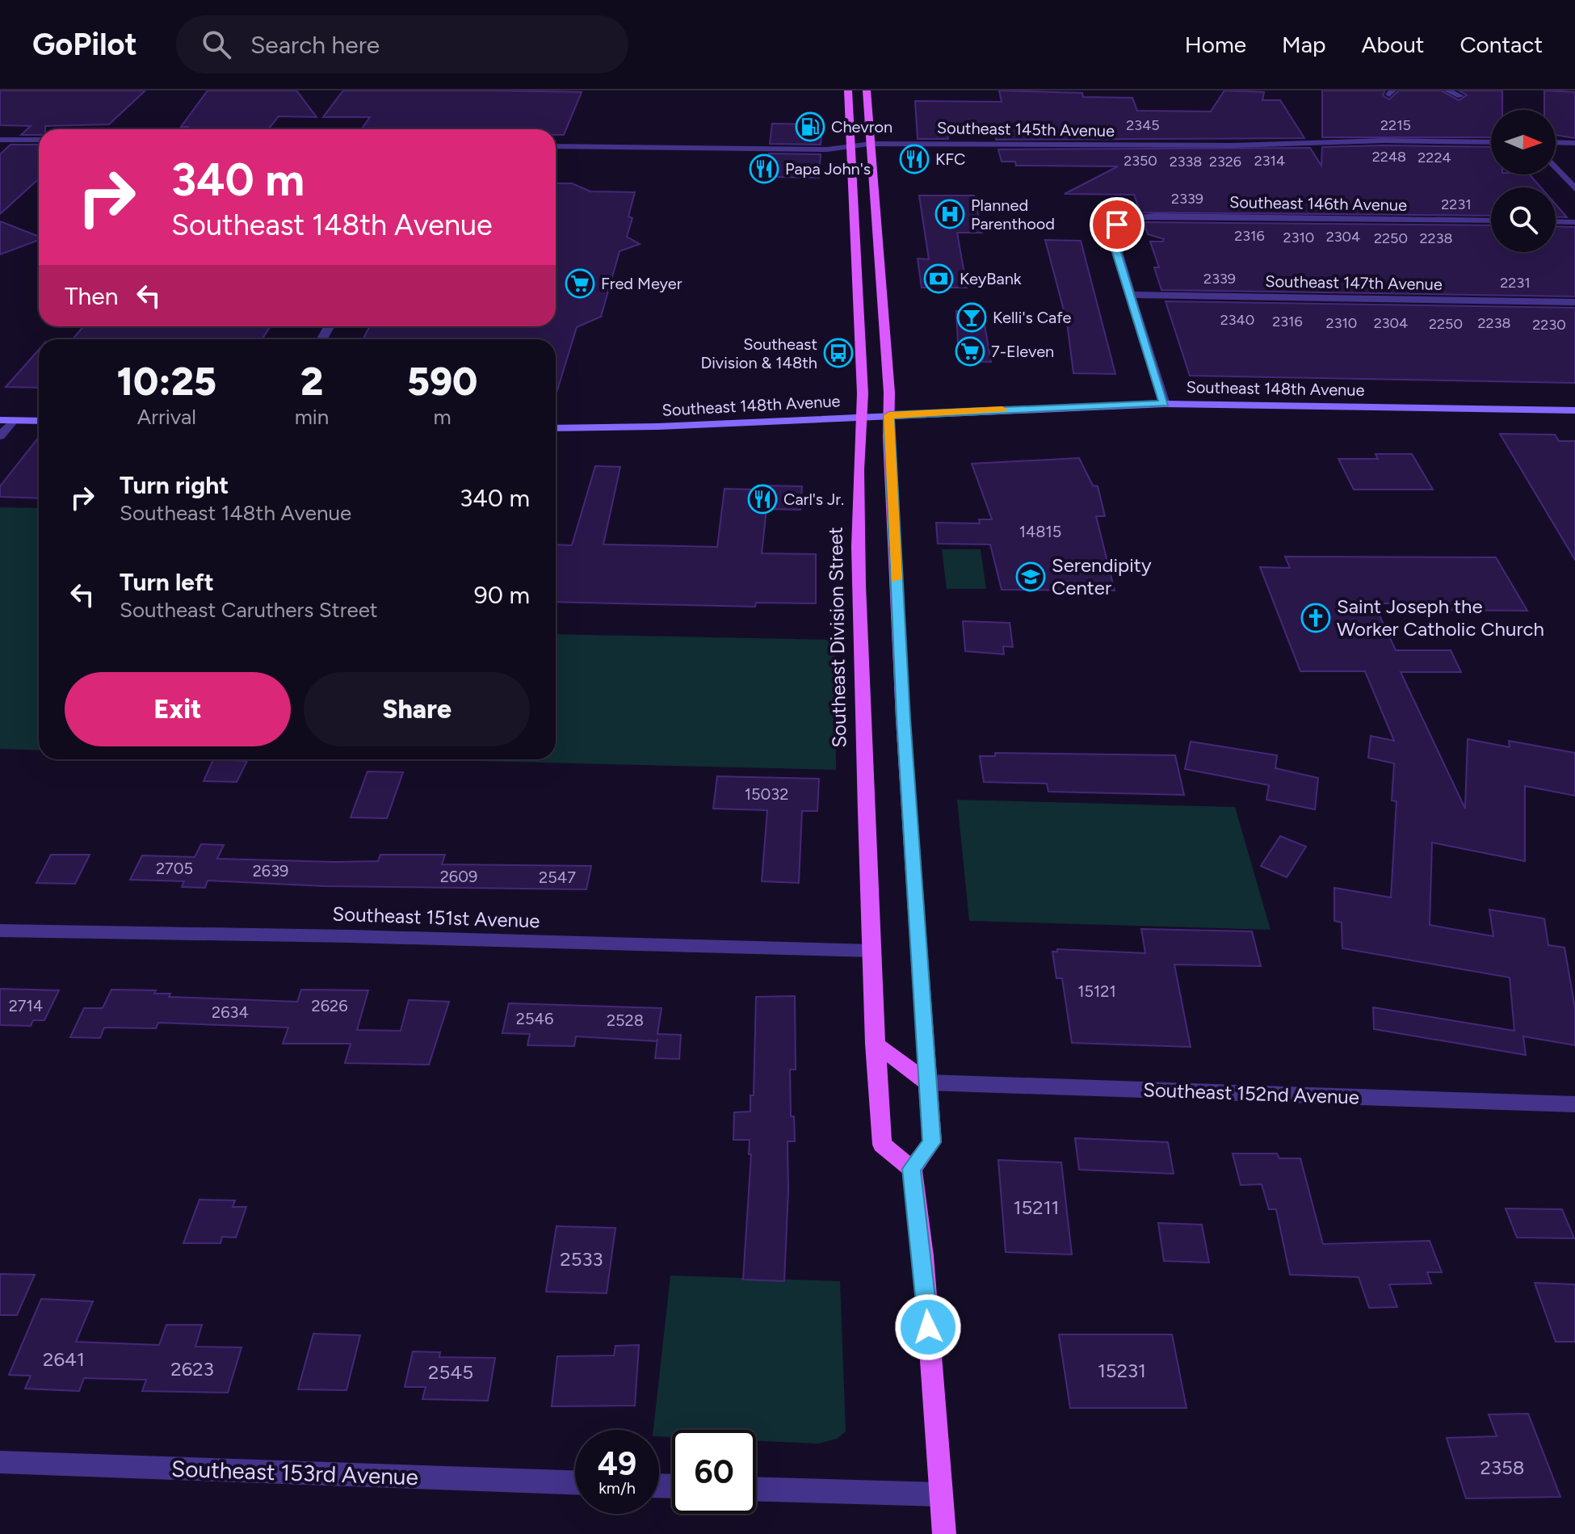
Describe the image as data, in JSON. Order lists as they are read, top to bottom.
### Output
{
  "streets": {
    "main road": ["Southeast 148th Avenue", "Southeast Division Street"],
    "street": [
      "Southeast 145th Avenue",
      "Southeast 146th Avenue",
      "Southeast 147th Avenue",
      "Southeast 151st Avenue",
      "Southeast 152nd Avenue",
      "Southeast 153rd Avenue"
    ]
  },
  "crossings": [
    ["Southeast 145th Avenue", "Southeast Division Street"],
    ["Southeast 146th Avenue", "Southeast 147th Avenue"],
    ["Southeast 148th Avenue", "Southeast Division Street"],
    ["Southeast Division Street", "Southeast 151st Avenue"]
  ],
  "places": {
    "fuel station": ["Chevron"],
    "restaurant": ["KFC", "Papa John's", "Carl's Jr."],
    "hospital": ["Planned Parenthood"],
    "bank": ["KeyBank"],
    "supermarket": ["Fred Meyer", "7-Eleven"],
    "bar": ["Kelli's Cafe"],
    "bus stop": ["Southeast Division & 148th"],
    "school or university": ["Serendipity Center"],
    "church": ["Saint Joseph the Worker Catholic Church"]
  },
  "house_numbers": [
    "2345",
    "2215",
    "2248",
    "2224",
    "2350",
    "2314",
    "2338",
    "2326",
    "2339",
    "2231",
    "2316",
    "2304",
    "2310",
    "2250",
    "2238",
    "2339",
    "2231",
    "2340",
    "2316",
    "2310",
    "2304",
    "2238",
    "2250",
    "2230",
    "14815",
    "15032",
    "2705",
    "2639",
    "2609",
    "2547",
    "15121",
    "2714",
    "2626",
    "2634",
    "2546",
    "2528",
    "15211",
    "2533",
    "2641",
    "2623",
    "15231",
    "2545",
    "2358"
  ],
  "north": "right",
  "page": {
    "header": "GoPilot",
    "search": "Search here",
    "nav": [
      "Home",
      "Map",
      "About",
      "Contact"
    ],
    "turn": ["340 m", "Southeast 148th Avenue"],
    "then": "Then",
    "eta": [
      "10:25",
      "Arrival",
      "2",
      "min",
      "590",
      "m"
    ],
    "list": [
      {
        "name": "Turn right",
        "note": "Southeast 148th Avenue",
        "value": "340 m"
      },
      {
        "name": "Turn left",
        "note": "Southeast Caruthers Street",
        "value": "90 m"
      }
    ],
    "buttons": ["Exit", "Share"],
    "speed": "49 km/h",
    "limit": "60"
  }
}
